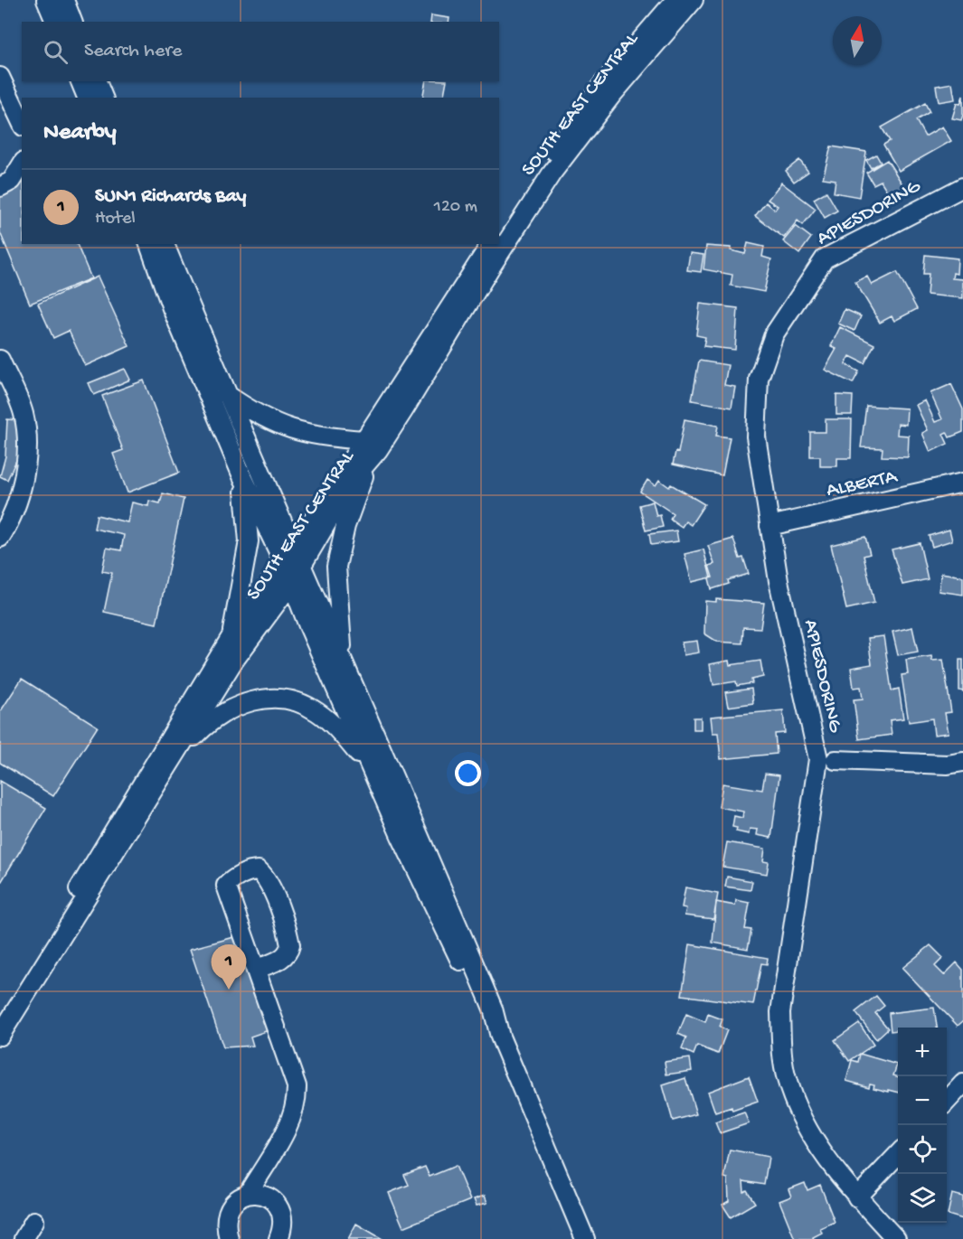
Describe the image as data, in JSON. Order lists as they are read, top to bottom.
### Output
{
  "streets": {
    "street": ["SOUTH EAST CENTRAL", "APIESDORING", "ALBERTA"]
  },
  "crossings": [
    ["APIESDORING", "ALBERTA"]
  ],
  "north": "top",
  "page": {
    "search": "Search here",
    "heading": "Nearby",
    "list": [
      {
        "mark": "1",
        "name": "SUN1 Richards Bay",
        "note": "Hotel",
        "value": "120 m"
      }
    ],
    "pins": "1",
    "map_buttons": ["+", "−"]
  }
}
